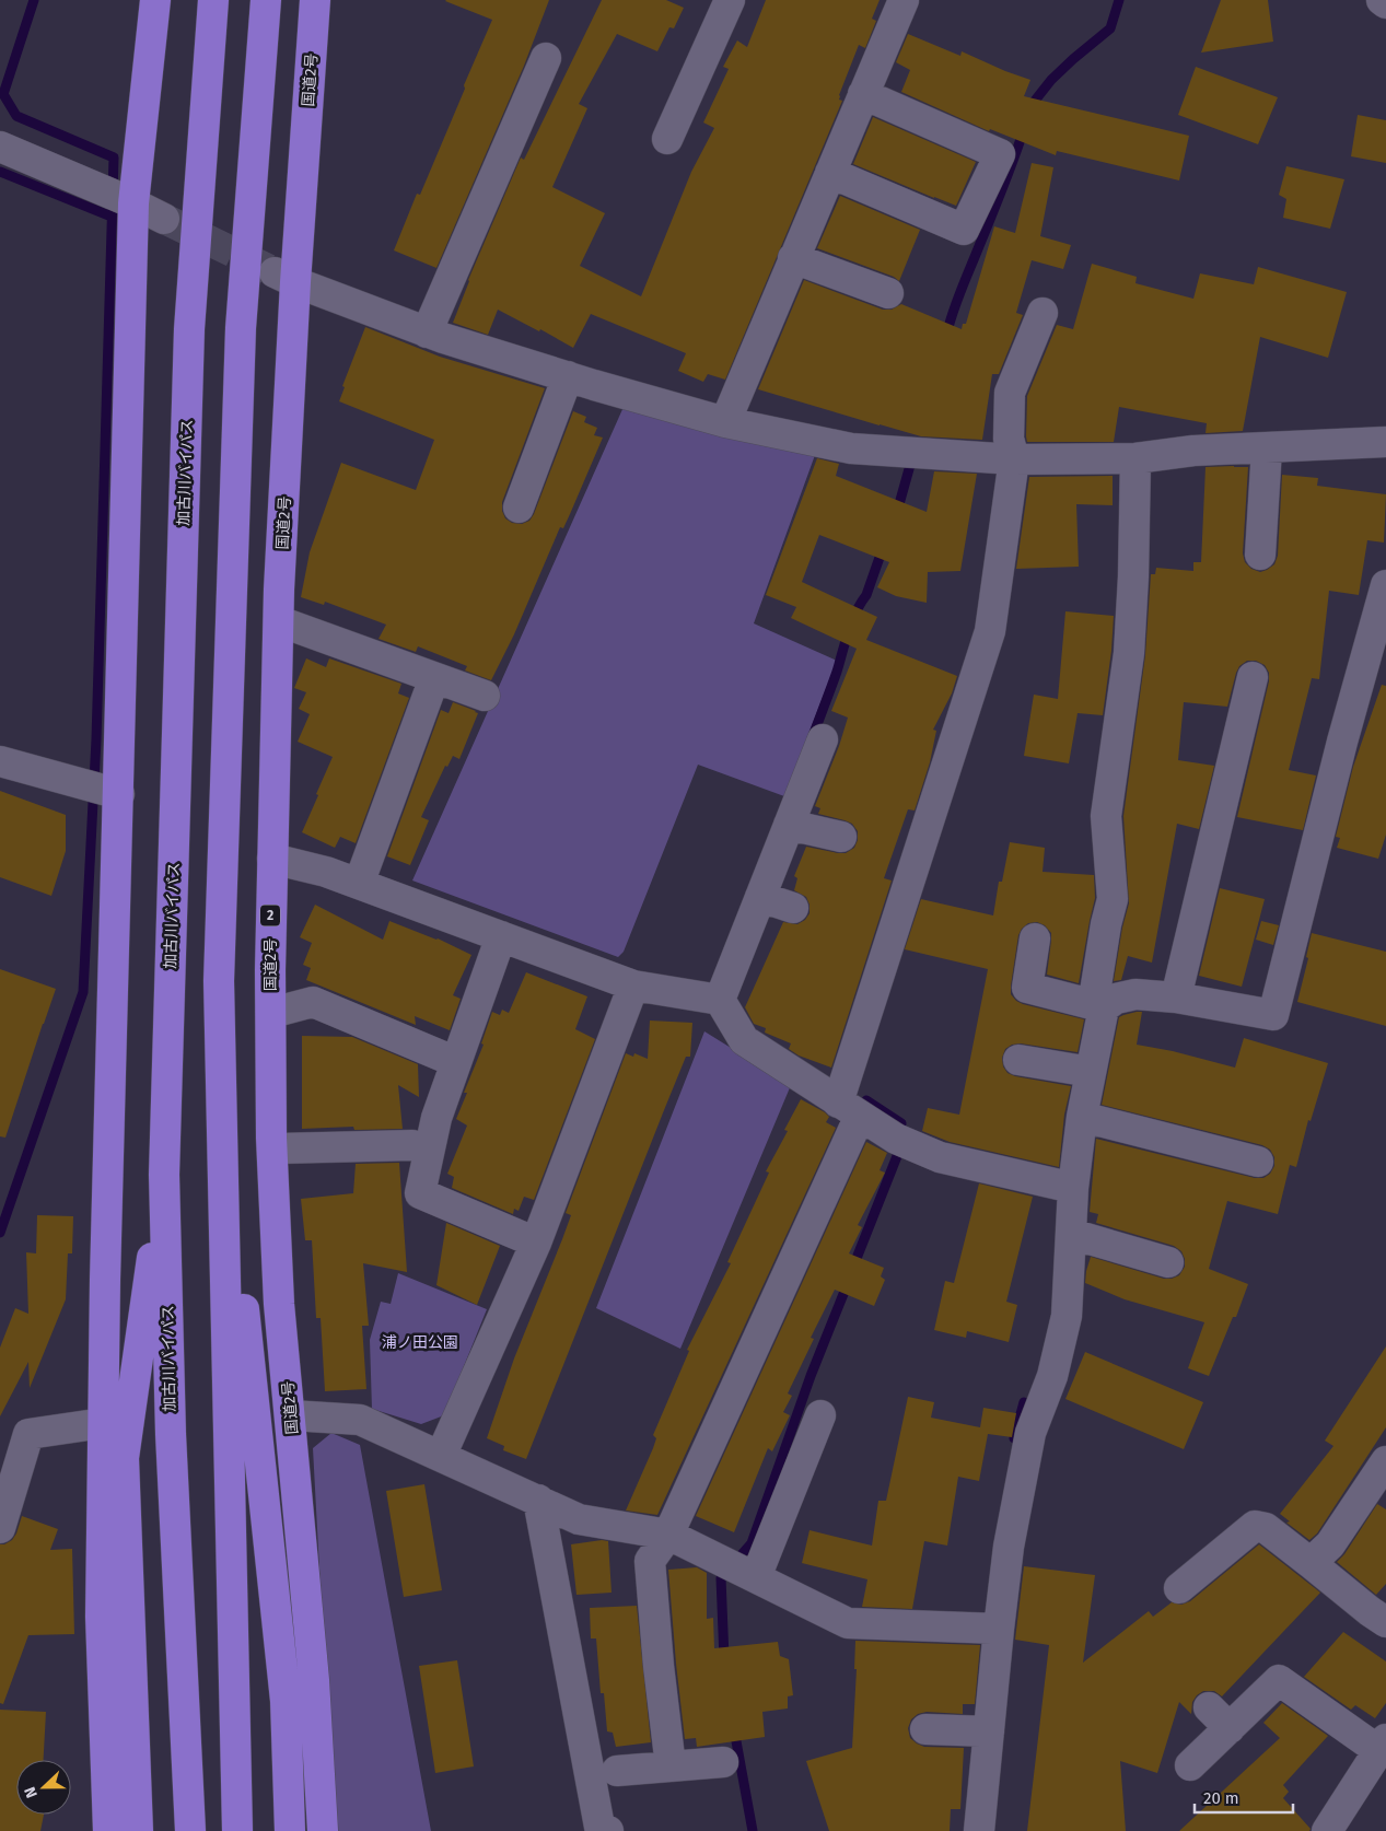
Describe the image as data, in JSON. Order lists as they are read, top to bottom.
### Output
{
  "streets": {
    "highway": ["国道2号", "加古川バイパス", "2"]
  },
  "parks": ["浦ノ田公園"],
  "scale_bar": "20 m",
  "north": "left"
}
